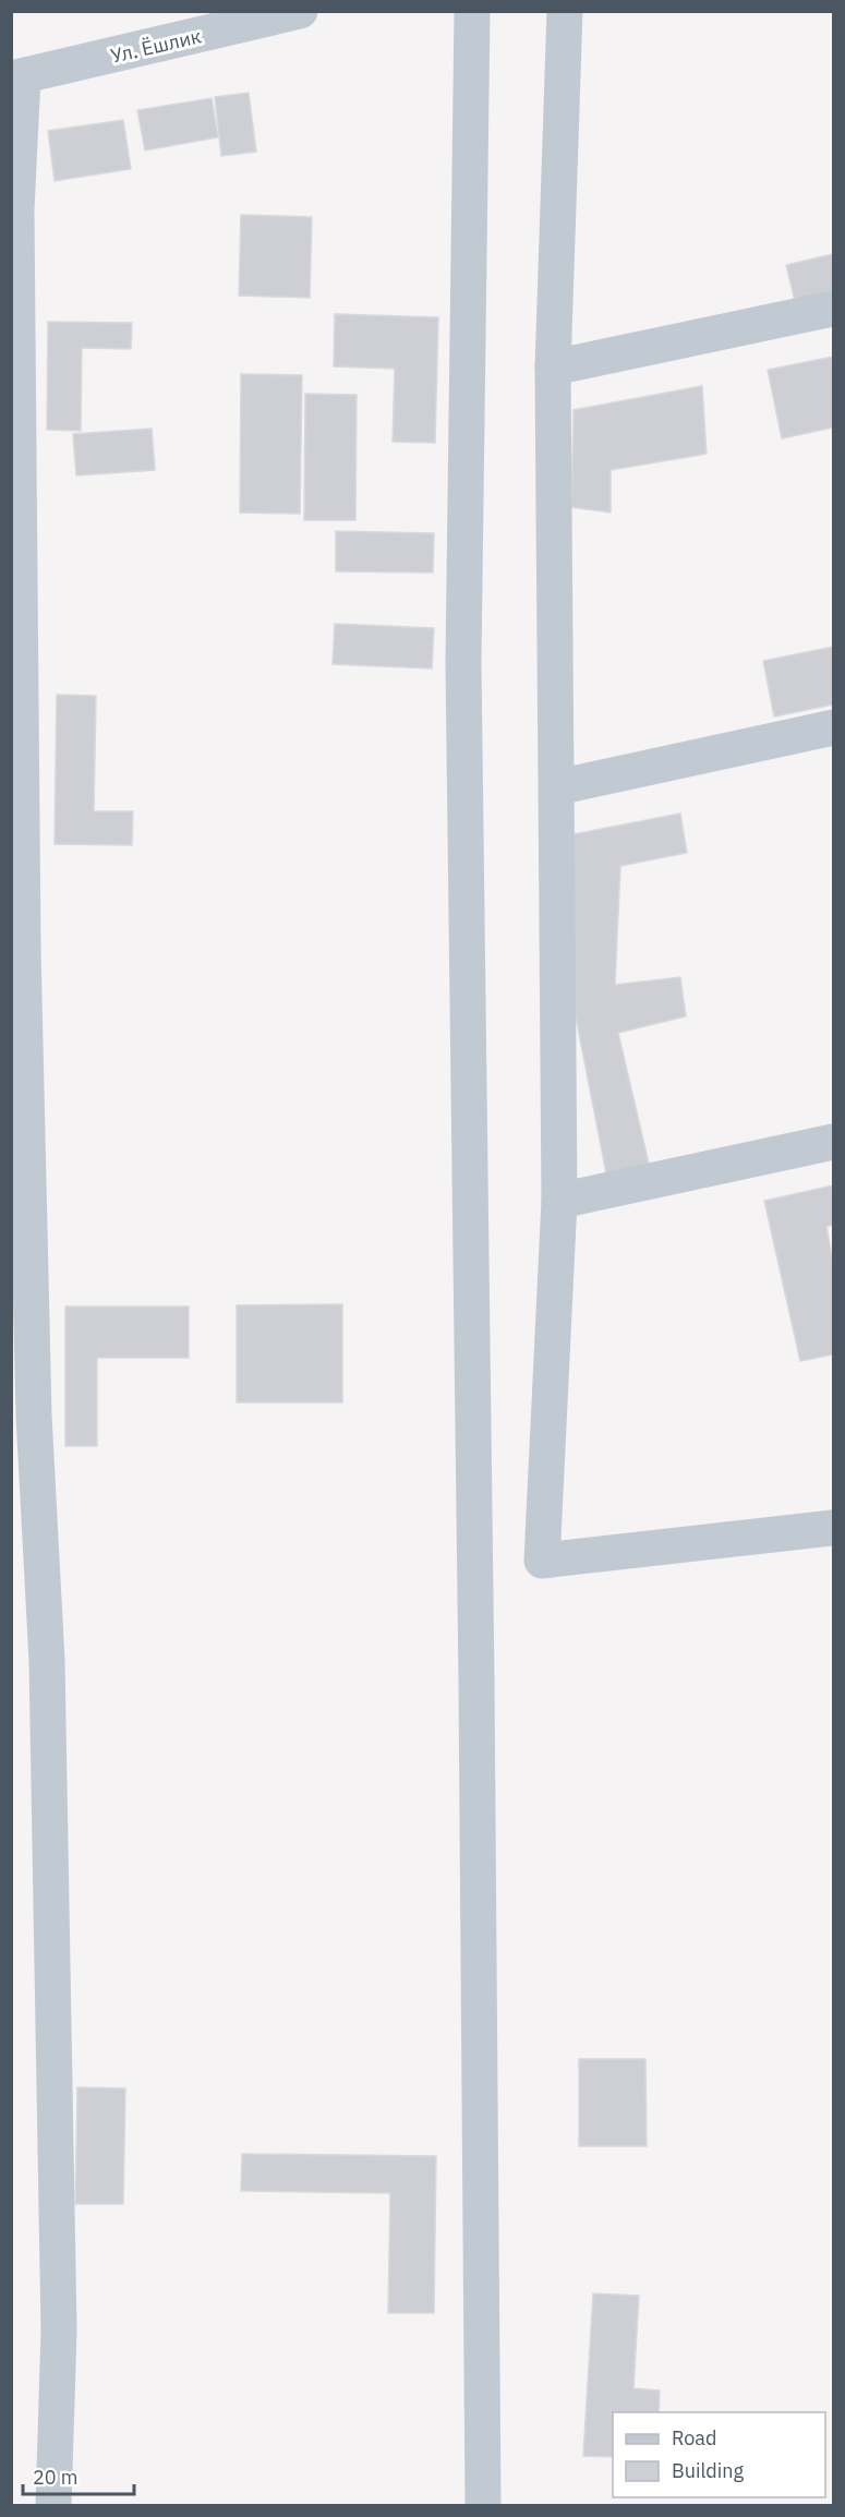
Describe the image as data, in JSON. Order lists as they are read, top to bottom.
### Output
{
  "streets": {
    "street": ["Ул. Ёшлик"]
  },
  "legend": ["Road", "Building"],
  "scale_bar": "20 m"
}
